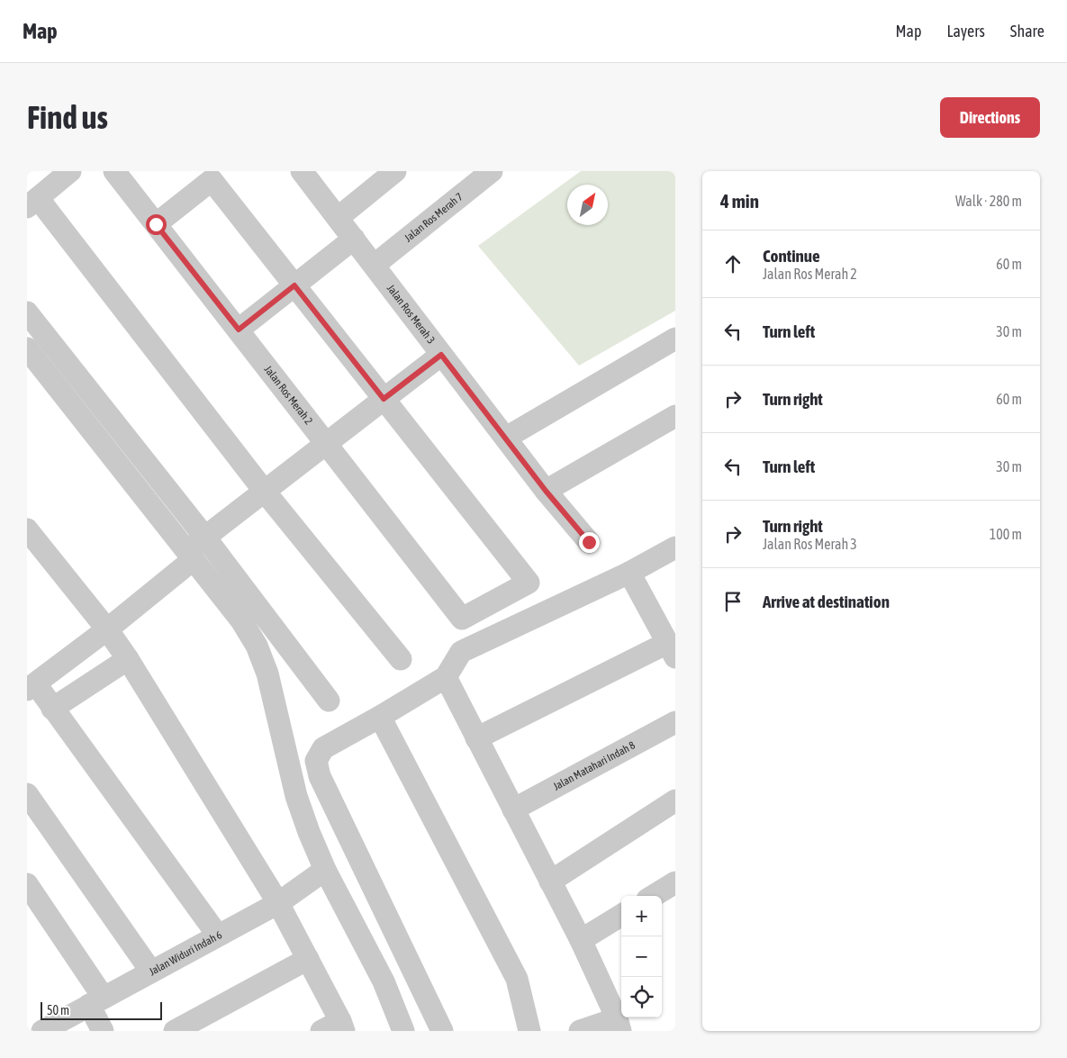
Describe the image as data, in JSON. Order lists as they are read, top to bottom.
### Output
{
  "streets": {
    "street": [
      "Jalan Ros Merah 7",
      "Jalan Ros Merah 3",
      "Jalan Ros Merah 2",
      "Jalan Matahari Indah 8",
      "Jalan Widuri Indah 6"
    ]
  },
  "crossings": [
    ["Jalan Ros Merah 7", "Jalan Ros Merah 3"]
  ],
  "scale_bar": "50 m",
  "north": "top right",
  "page": {
    "header": "Map",
    "nav": ["Map", "Layers", "Share"],
    "buttons": "Directions",
    "title": "Find us",
    "heading": ["4 min", "Walk · 280 m"],
    "list": [
      ["Continue", "Jalan Ros Merah 2", "60 m"],
      ["Turn left", "30 m"],
      ["Turn right", "60 m"],
      ["Turn left", "30 m"],
      ["Turn right", "Jalan Ros Merah 3", "100 m"],
      "Arrive at destination"
    ],
    "map_buttons": ["+", "−"],
    "scale": "50 m"
  }
}
